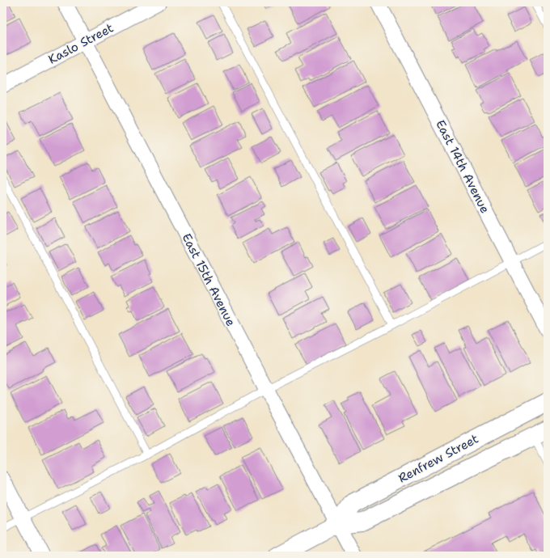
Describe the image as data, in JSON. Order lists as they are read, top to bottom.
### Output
{
  "streets": {
    "street": [
      "Kaslo Street",
      "East 14th Avenue",
      "East 15th Avenue",
      "Renfrew Street"
    ]
  },
  "crossings": [
    ["Kaslo Street", "East 15th Avenue"],
    ["East 15th Avenue", "Renfrew Street"]
  ]
}
